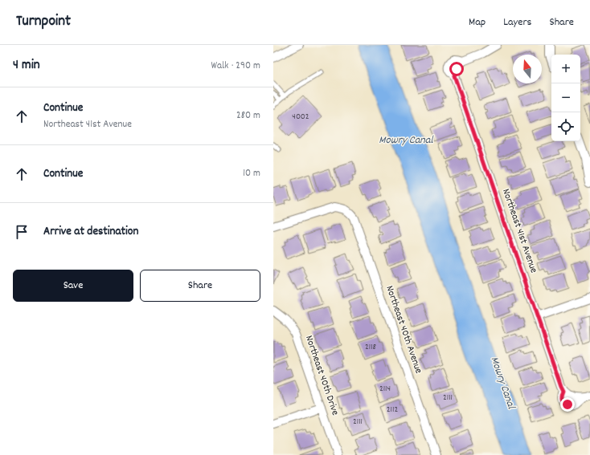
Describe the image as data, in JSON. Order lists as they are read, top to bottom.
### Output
{
  "streets": {
    "street": ["Northeast 41st Avenue", "Northeast 40th Avenue", "Northeast 40th Drive"]
  },
  "water": ["Mowry Canal"],
  "house_numbers": [
    "4002",
    "2118",
    "2114",
    "2111",
    "2112",
    "2111"
  ],
  "north": "top",
  "page": {
    "header": "Turnpoint",
    "nav": ["Map", "Layers", "Share"],
    "heading": ["4 min", "Walk · 290 m"],
    "map_buttons": ["+", "−"],
    "list": [
      ["Continue", "Northeast 41st Avenue", "280 m"],
      ["Continue", "10 m"],
      "Arrive at destination"
    ],
    "buttons": ["Save", "Share"]
  }
}
